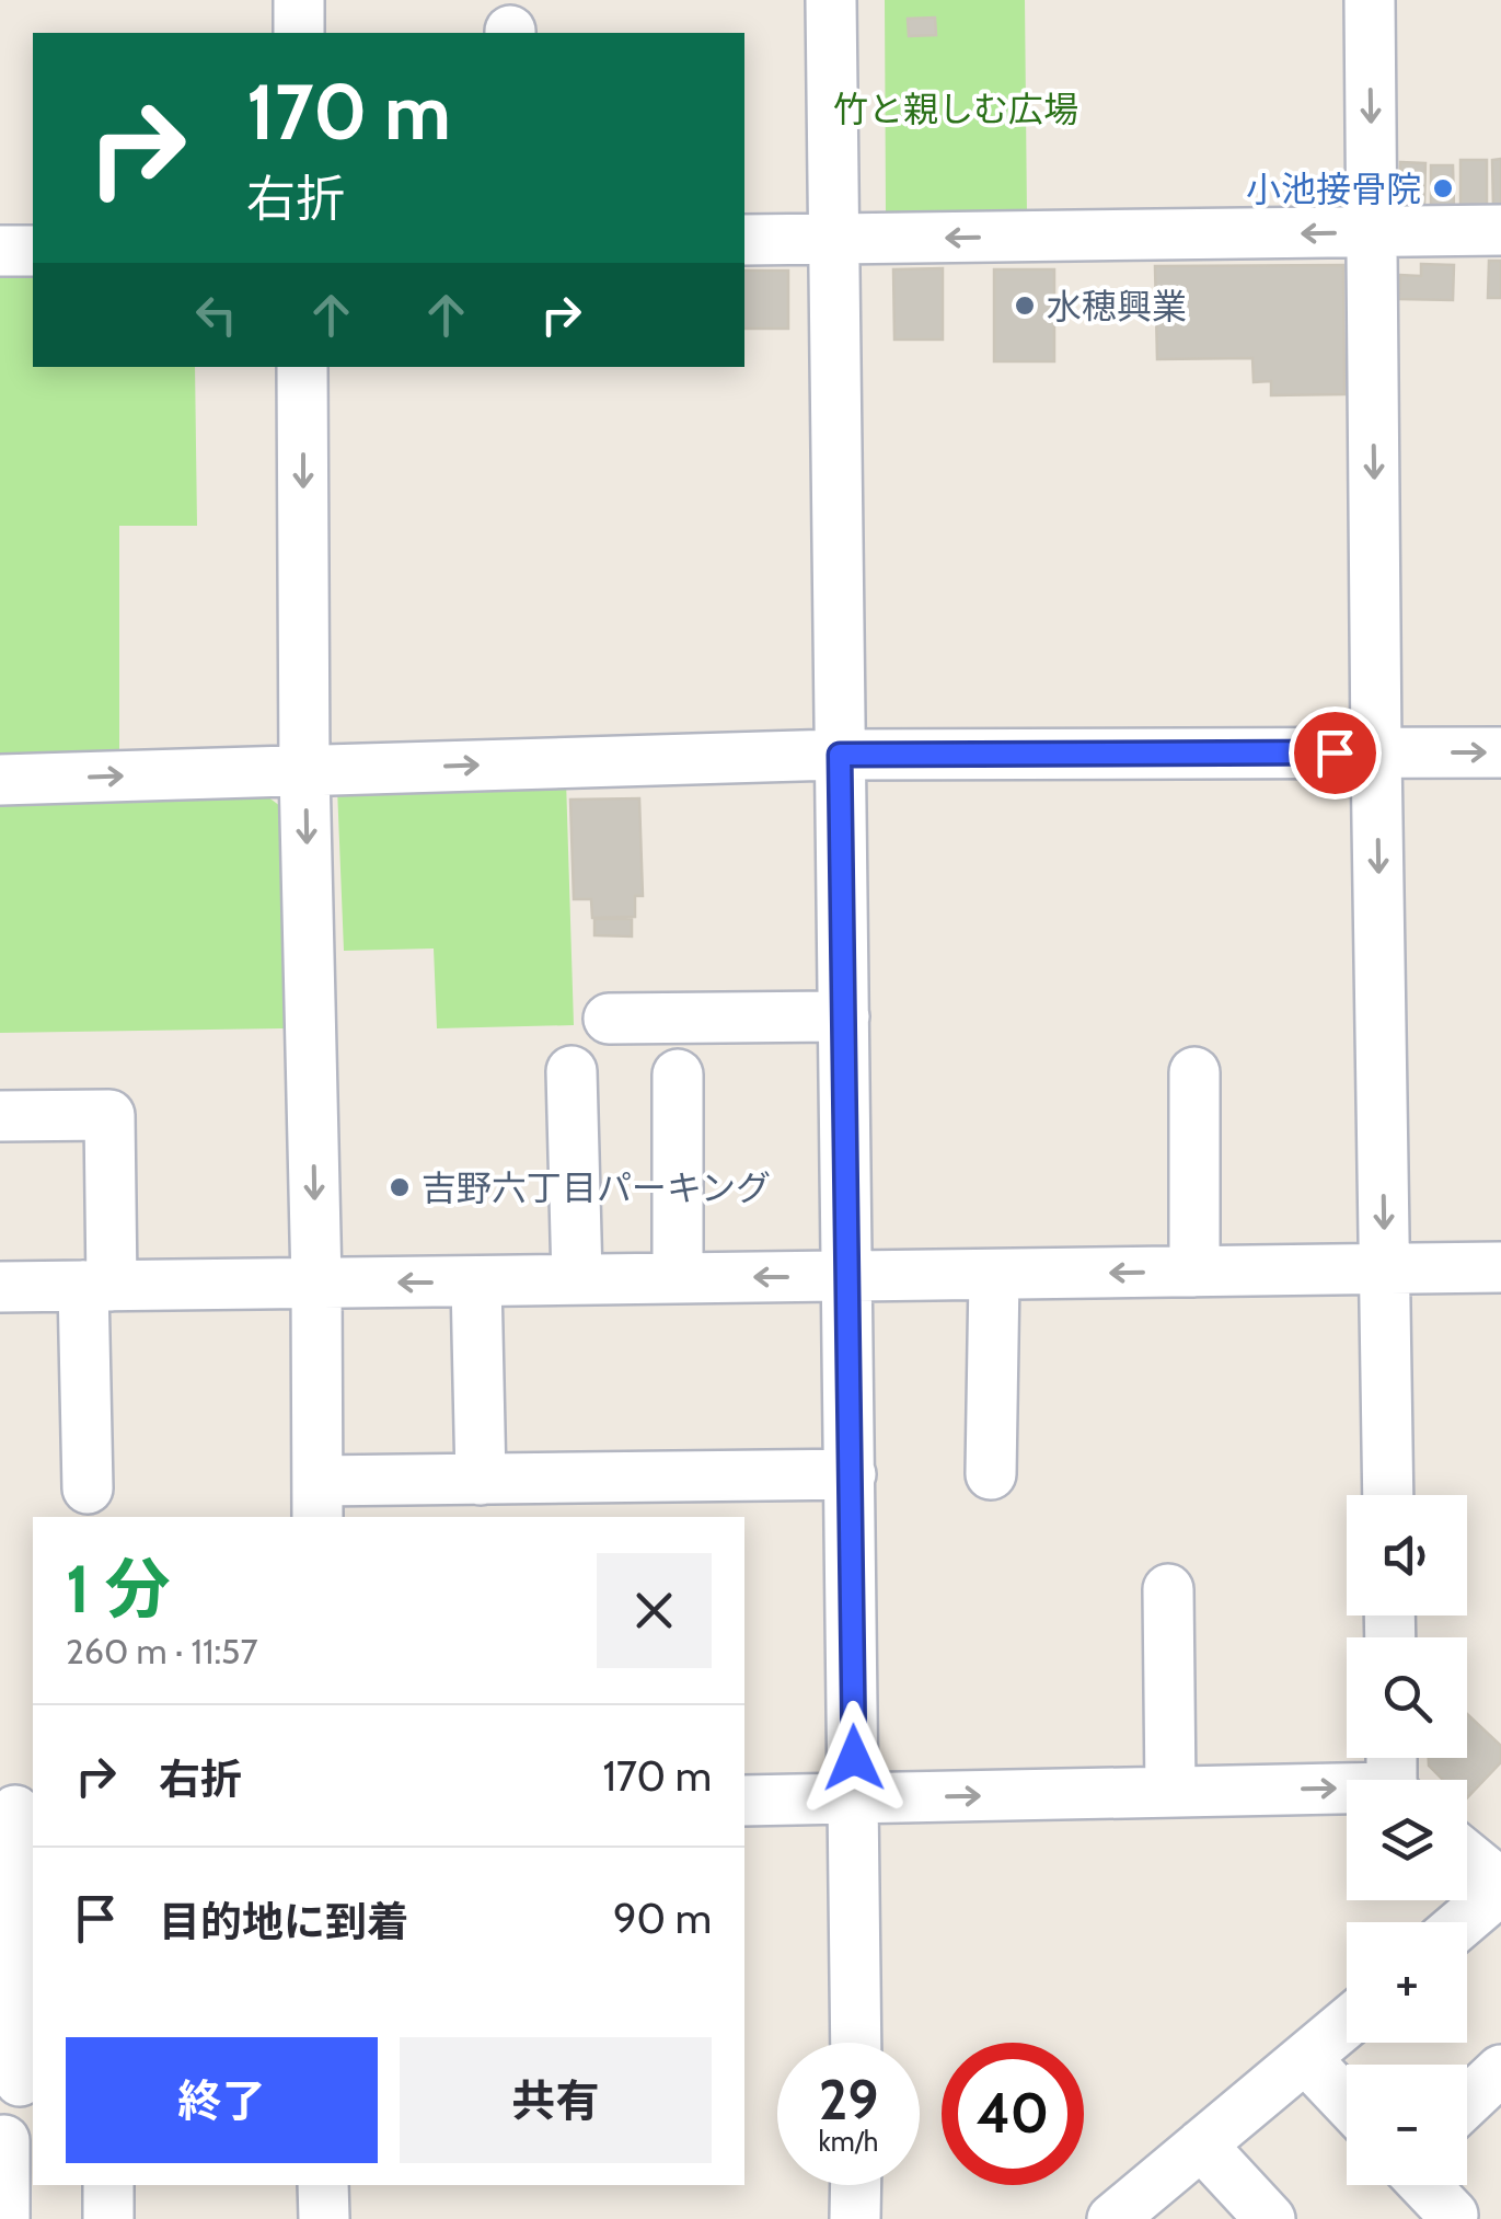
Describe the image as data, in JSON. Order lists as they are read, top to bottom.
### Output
{
  "parks": ["竹と親しむ広場"],
  "places": ["小池接骨院", "水穂興業", "吉野六丁目パーキング"],
  "page": {
    "turn": ["170 m", "右折"],
    "map_buttons": ["+", "−"],
    "heading": ["1 分", "260 m · 11:57"],
    "list": [
      {
        "name": "右折",
        "value": "170 m"
      },
      {
        "name": "目的地に到着",
        "value": "90 m"
      }
    ],
    "buttons": ["終了", "共有"],
    "speed": "29 km/h",
    "limit": "40"
  }
}
